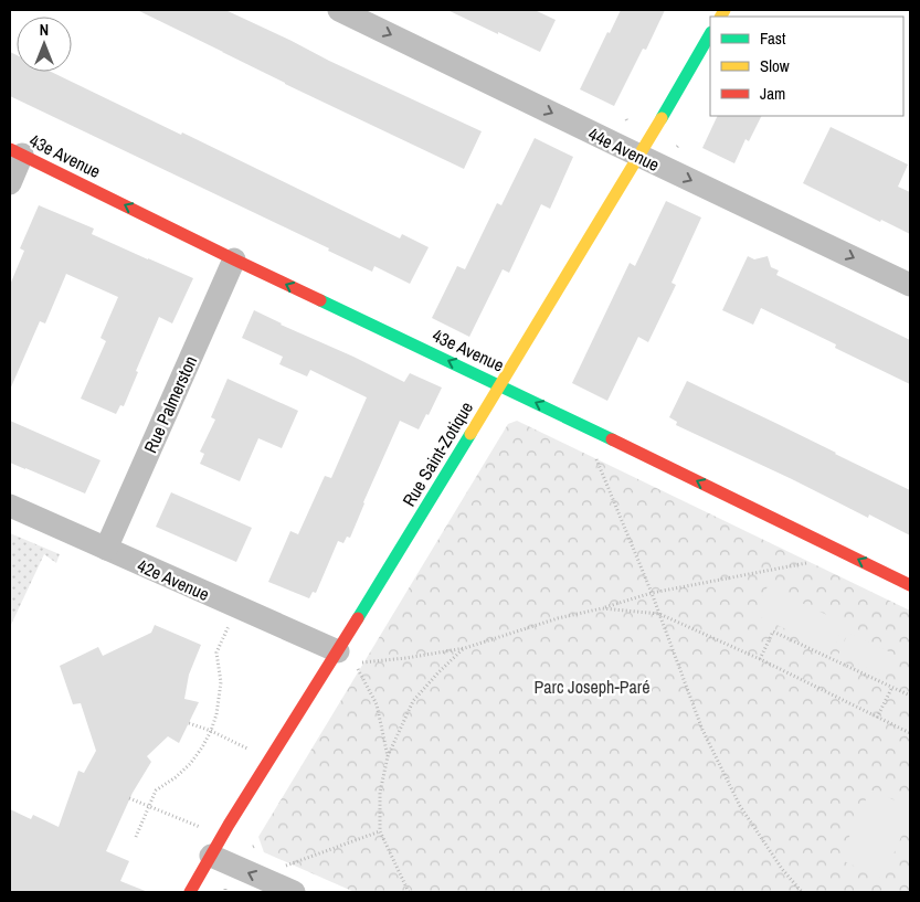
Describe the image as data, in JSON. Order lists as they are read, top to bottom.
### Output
{
  "streets": {
    "street": [
      "44e Avenue",
      "43e Avenue",
      "Rue Palmerston",
      "Rue Saint-Zotique",
      "42e Avenue"
    ]
  },
  "crossings": [
    ["44e Avenue", "Rue Saint-Zotique"],
    ["43e Avenue", "Rue Palmerston"],
    ["43e Avenue", "Rue Saint-Zotique"],
    ["Rue Palmerston", "42e Avenue"],
    ["Rue Saint-Zotique", "42e Avenue"]
  ],
  "one_way": ["44e Avenue", "43e Avenue"],
  "parks": ["Parc Joseph-Paré"],
  "legend": ["Fast", "Slow", "Jam"],
  "north": "top"
}
